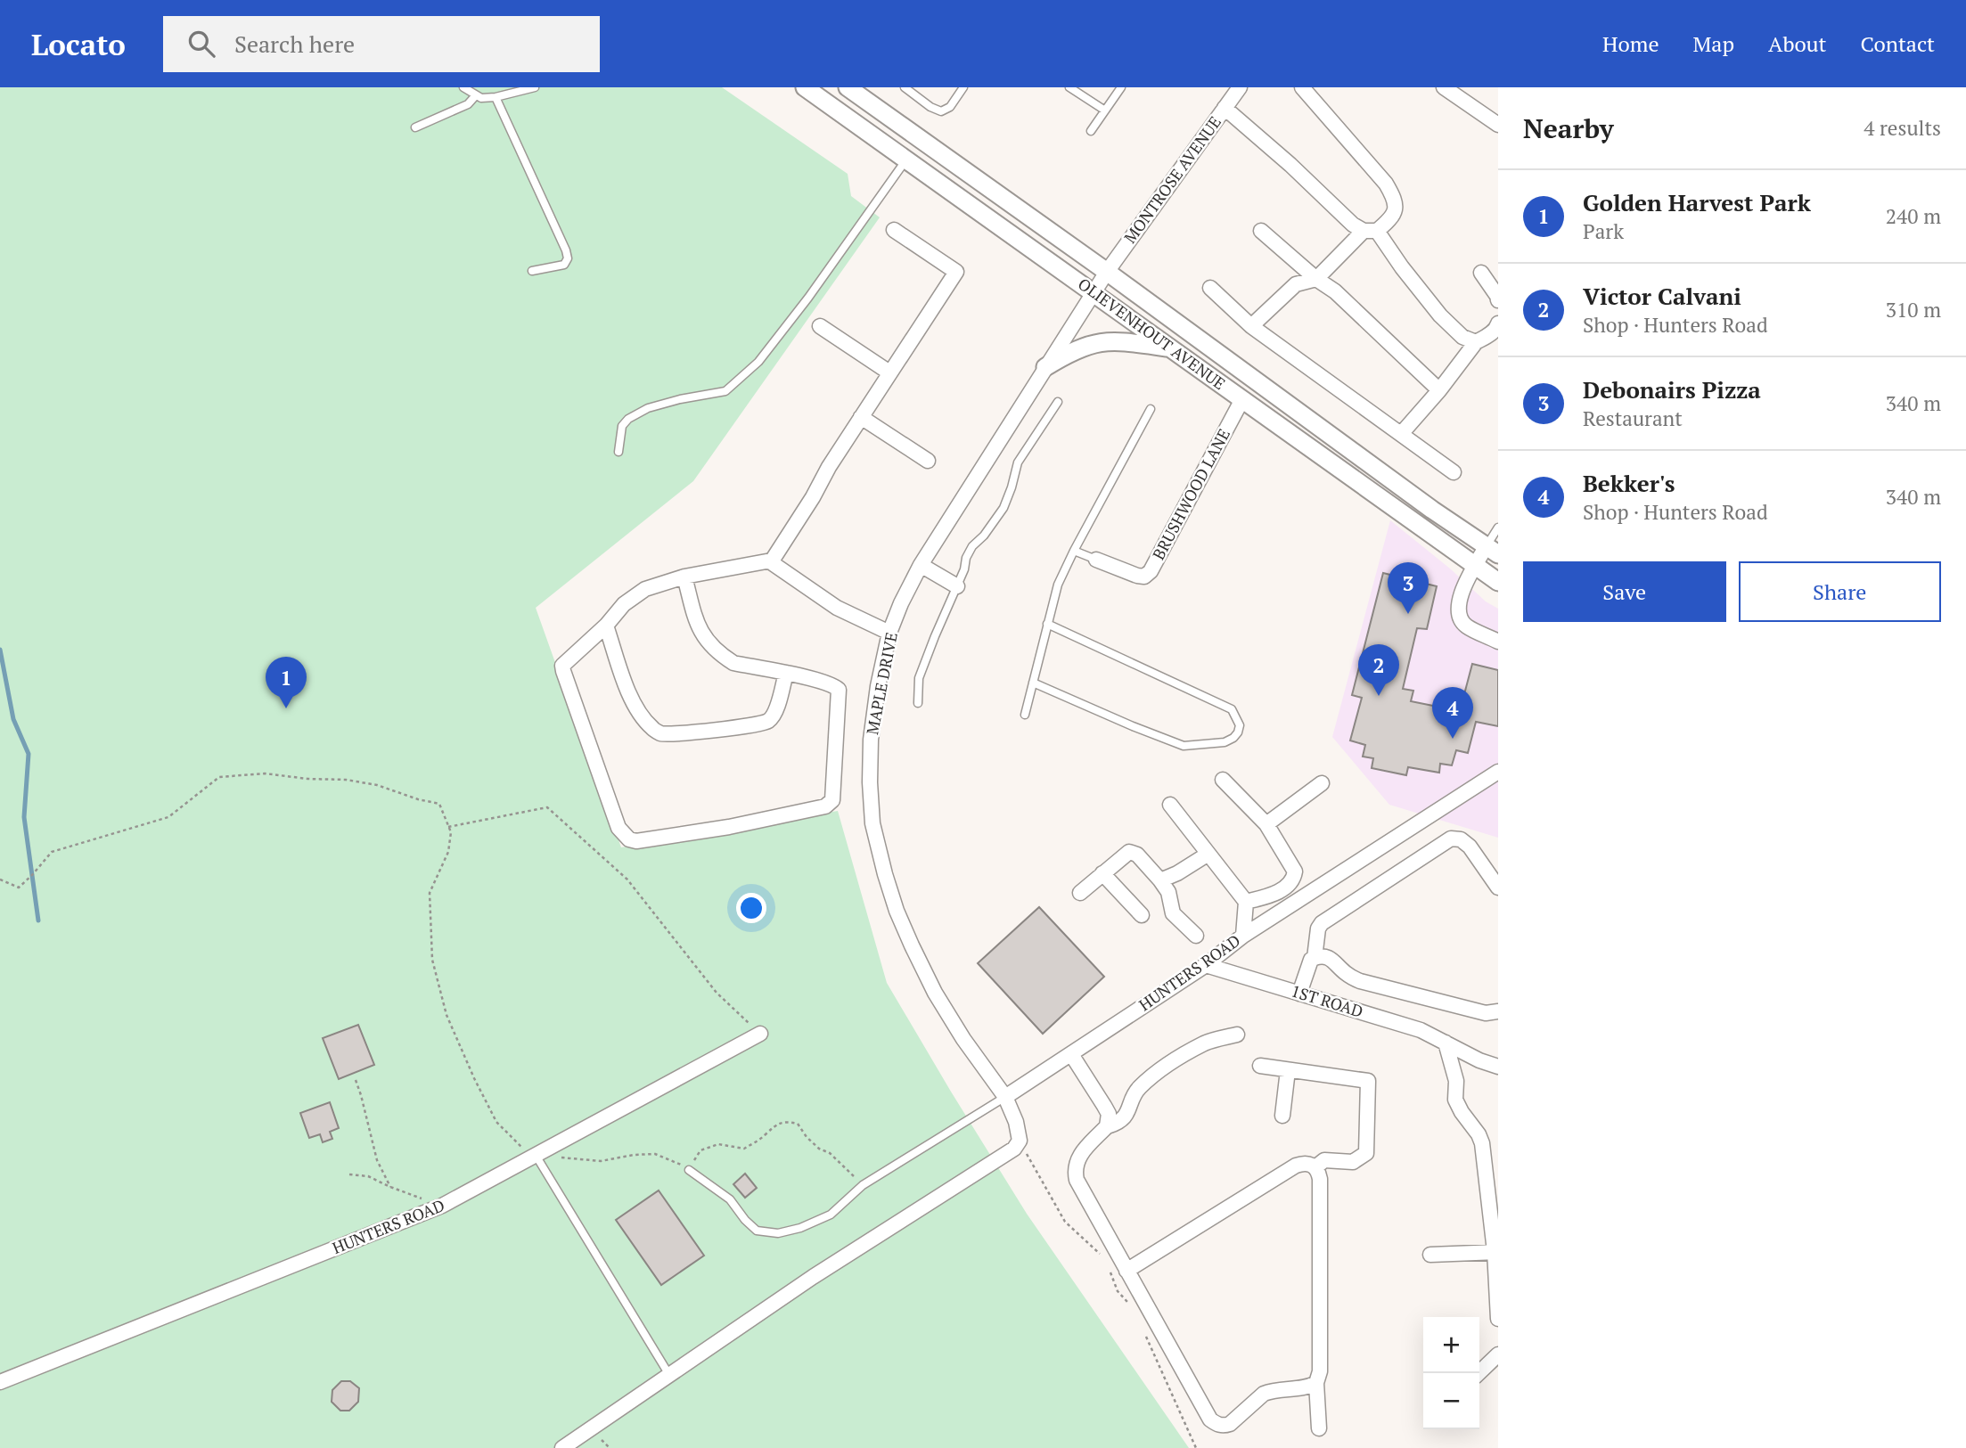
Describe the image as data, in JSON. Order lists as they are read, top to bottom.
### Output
{
  "streets": {
    "street": [
      "MONTROSE AVENUE",
      "OLIEVENHOUT AVENUE",
      "BRUSHWOOD LANE",
      "MAPLE DRIVE",
      "HUNTERS ROAD",
      "1ST ROAD"
    ]
  },
  "crossings": [
    ["MONTROSE AVENUE", "OLIEVENHOUT AVENUE"],
    ["MONTROSE AVENUE", "MAPLE DRIVE"],
    ["OLIEVENHOUT AVENUE", "BRUSHWOOD LANE"],
    ["OLIEVENHOUT AVENUE", "MAPLE DRIVE"],
    ["MAPLE DRIVE", "HUNTERS ROAD"],
    ["HUNTERS ROAD", "1ST ROAD"]
  ],
  "page": {
    "header": "Locato",
    "search": "Search here",
    "nav": [
      "Home",
      "Map",
      "About",
      "Contact"
    ],
    "heading": ["Nearby", "4 results"],
    "list": [
      {
        "mark": "1",
        "name": "Golden Harvest Park",
        "note": "Park",
        "value": "240 m"
      },
      {
        "mark": "2",
        "name": "Victor Calvani",
        "note": "Shop · Hunters Road",
        "value": "310 m"
      },
      {
        "mark": "3",
        "name": "Debonairs Pizza",
        "note": "Restaurant",
        "value": "340 m"
      },
      {
        "mark": "4",
        "name": "Bekker's",
        "note": "Shop · Hunters Road",
        "value": "340 m"
      }
    ],
    "buttons": ["Save", "Share"],
    "pins": [
      "3",
      "2",
      "1",
      "4"
    ],
    "map_buttons": ["+", "−"]
  }
}
